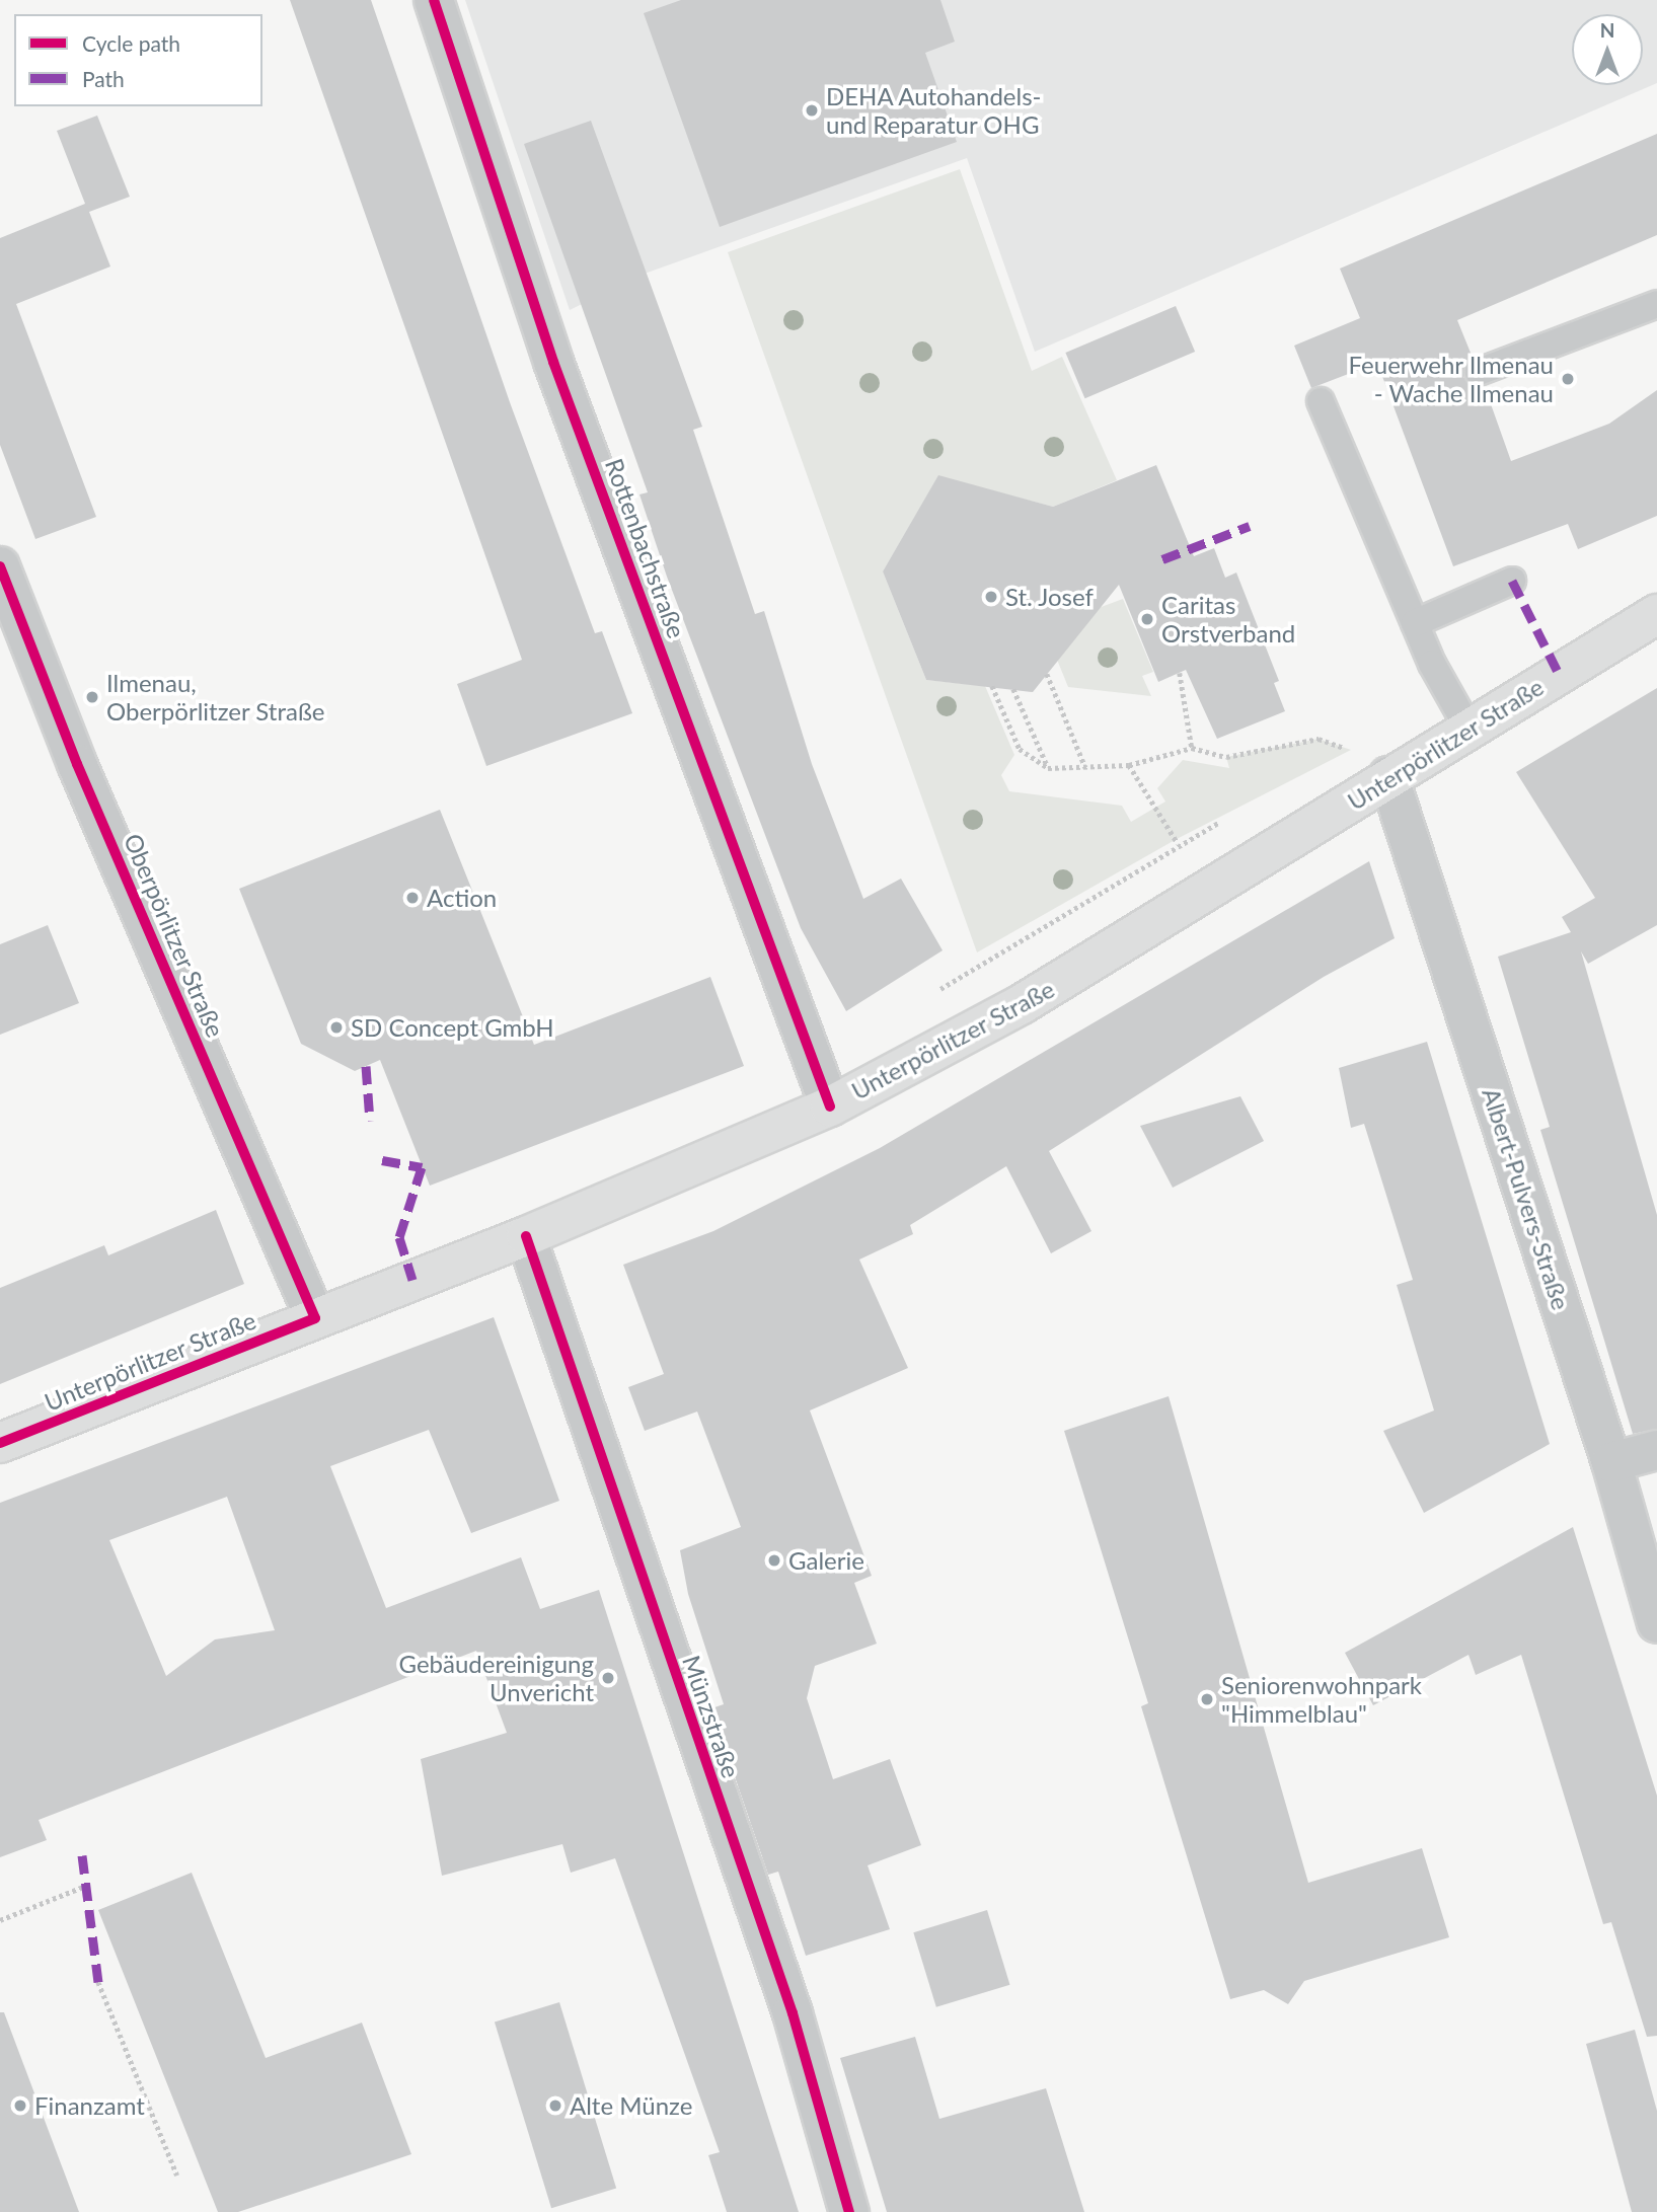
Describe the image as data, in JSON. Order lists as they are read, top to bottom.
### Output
{
  "streets": {
    "main road": ["Unterpörlitzer Straße"],
    "street": [
      "Rottenbachstraße",
      "Oberpörlitzer Straße",
      "Albert-Pulvers-Straße",
      "Münzstraße"
    ]
  },
  "crossings": [
    ["Rottenbachstraße", "Unterpörlitzer Straße"],
    ["Unterpörlitzer Straße", "Oberpörlitzer Straße"],
    ["Unterpörlitzer Straße", "Albert-Pulvers-Straße"],
    ["Unterpörlitzer Straße", "Münzstraße"]
  ],
  "places": [
    "DEHA Autohandels- und Reparatur OHG",
    "Feuerwehr Ilmenau - Wache Ilmenau",
    "St. Josef",
    "Caritas Orstverband",
    "Ilmenau, Oberpörlitzer Straße",
    "Action",
    "SD Concept GmbH",
    "Galerie",
    "Gebäudereinigung Unvericht",
    "Seniorenwohnpark \"Himmelblau\"",
    "Finanzamt",
    "Alte Münze"
  ],
  "legend": ["Cycle path", "Path"],
  "north": "top"
}
